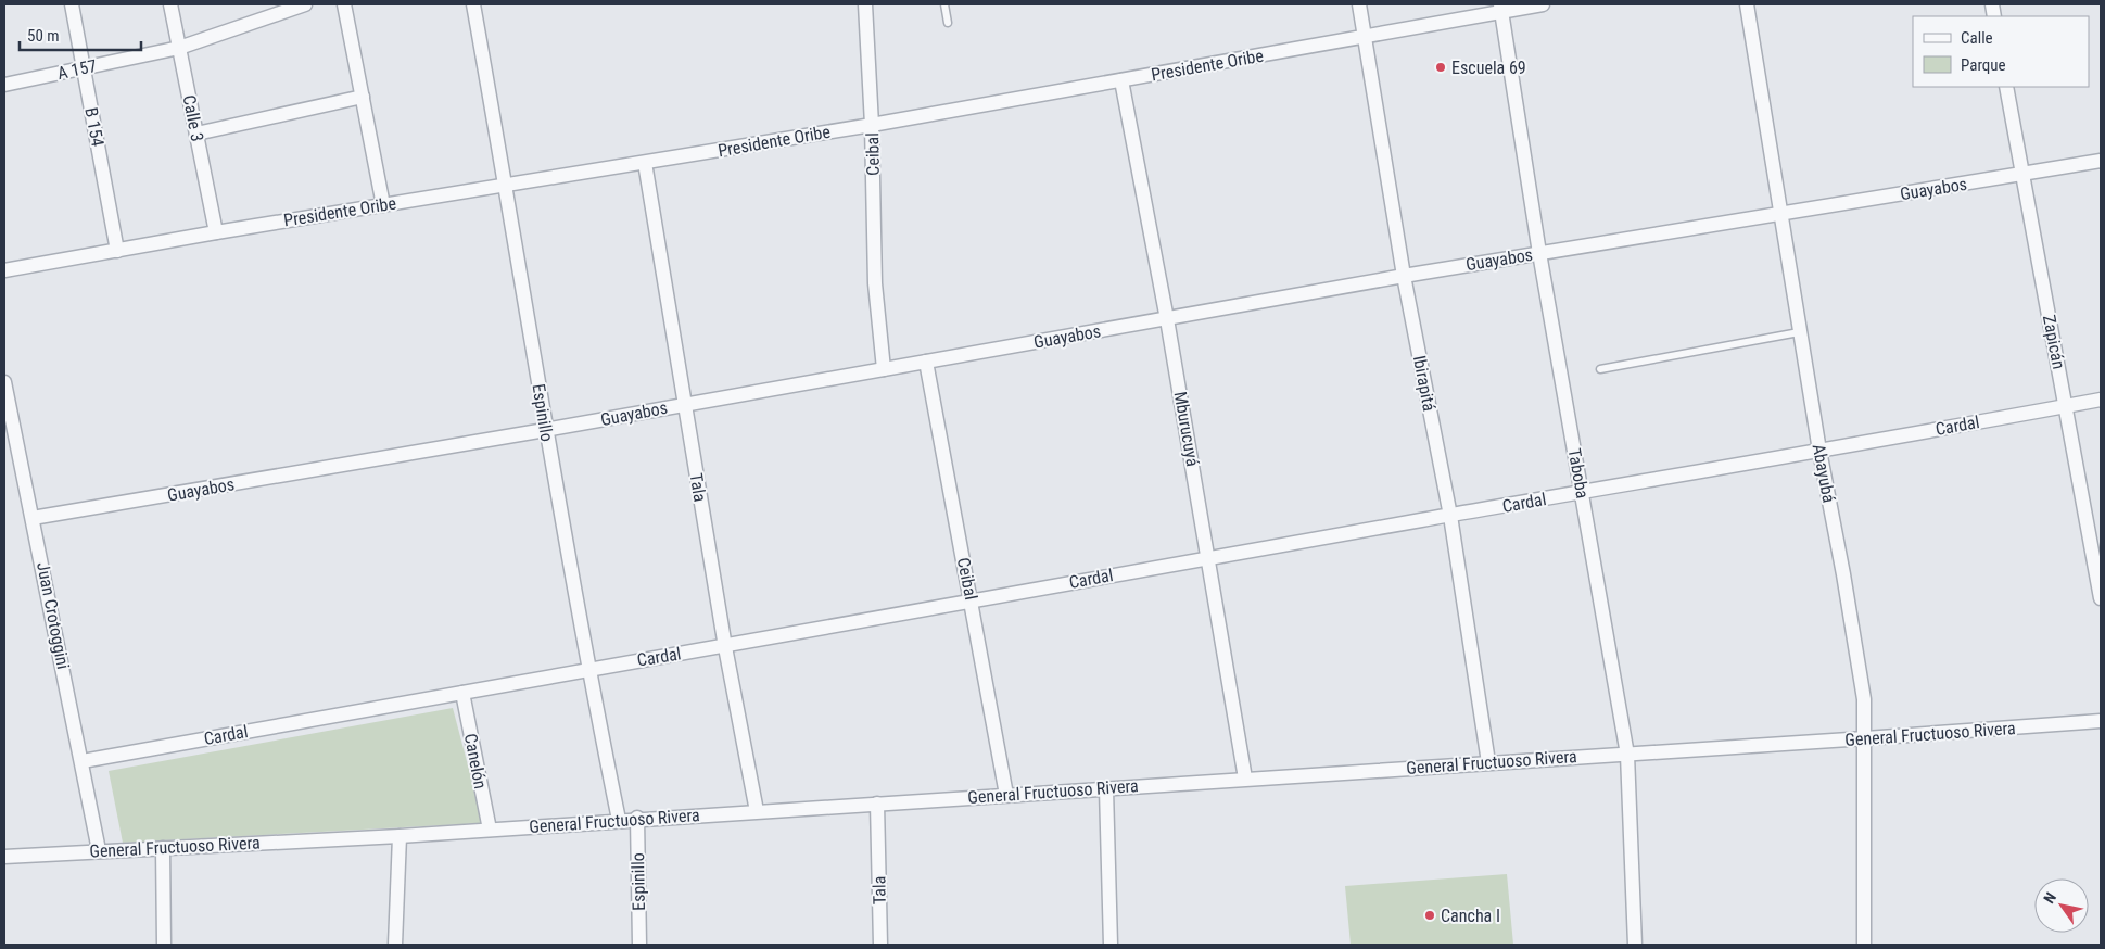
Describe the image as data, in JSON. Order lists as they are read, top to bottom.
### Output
{
  "streets": {
    "street": [
      "Presidente Oribe",
      "A 157",
      "Calle 3",
      "B 154",
      "Ceibal",
      "Guayabos",
      "Zapicán",
      "Ibirapitá",
      "Espinillo",
      "Cardal",
      "Mburucuyá",
      "Taboba",
      "Abayubá",
      "Tala",
      "Juan Crotoggini",
      "General Fructuoso Rivera",
      "Canelón"
    ]
  },
  "crossings": [
    ["Presidente Oribe", "Calle 3"],
    ["Presidente Oribe", "B 154"],
    ["Presidente Oribe", "Ceibal"],
    ["Presidente Oribe", "Ibirapitá"],
    ["Presidente Oribe", "Espinillo"],
    ["Presidente Oribe", "Mburucuyá"],
    ["Presidente Oribe", "Taboba"],
    ["Presidente Oribe", "Tala"],
    ["A 157", "Calle 3"],
    ["A 157", "B 154"],
    ["Ceibal", "Guayabos"],
    ["Ceibal", "Cardal"],
    ["Ceibal", "General Fructuoso Rivera"],
    ["Guayabos", "Zapicán"],
    ["Guayabos", "Ibirapitá"],
    ["Guayabos", "Espinillo"],
    ["Guayabos", "Mburucuyá"],
    ["Guayabos", "Taboba"],
    ["Guayabos", "Abayubá"],
    ["Guayabos", "Tala"],
    ["Guayabos", "Juan Crotoggini"],
    ["Zapicán", "Cardal"],
    ["Ibirapitá", "Cardal"],
    ["Ibirapitá", "General Fructuoso Rivera"],
    ["Espinillo", "Cardal"],
    ["Espinillo", "General Fructuoso Rivera"],
    ["Cardal", "Mburucuyá"],
    ["Cardal", "Taboba"],
    ["Cardal", "Abayubá"],
    ["Cardal", "Tala"],
    ["Cardal", "Juan Crotoggini"],
    ["Cardal", "Canelón"],
    ["Mburucuyá", "General Fructuoso Rivera"],
    ["Taboba", "General Fructuoso Rivera"],
    ["Abayubá", "General Fructuoso Rivera"],
    ["Tala", "General Fructuoso Rivera"],
    ["Juan Crotoggini", "General Fructuoso Rivera"],
    ["General Fructuoso Rivera", "Canelón"]
  ],
  "places": ["Escuela 69", "Cancha I"],
  "legend": ["Calle", "Parque"],
  "scale_bar": "50 m",
  "north": "top left"
}
